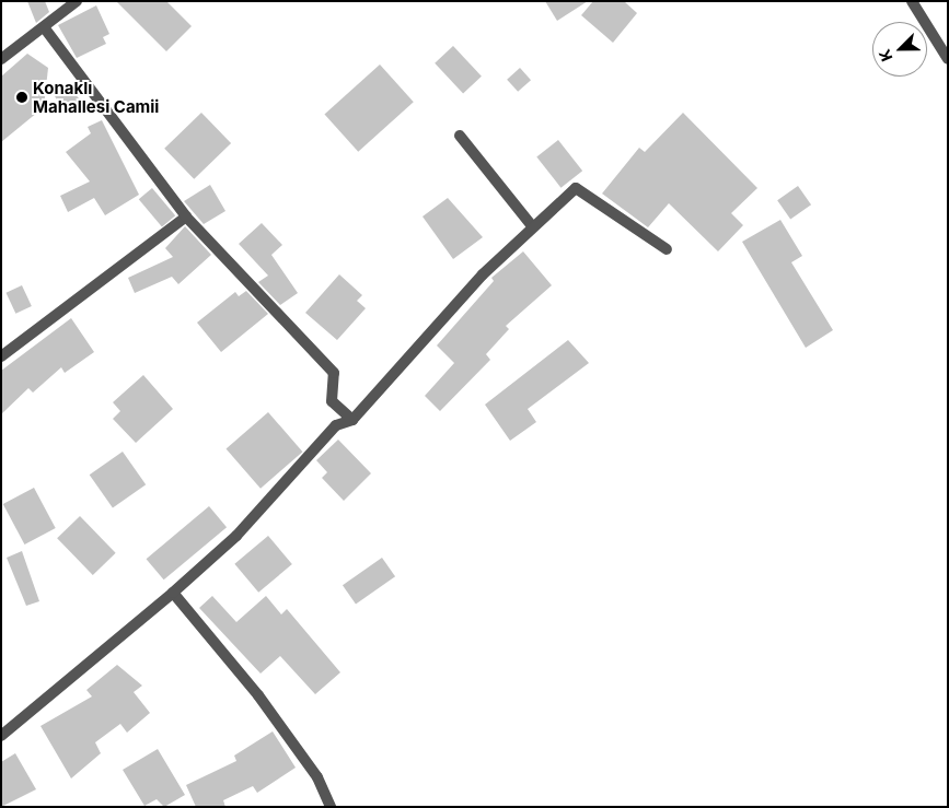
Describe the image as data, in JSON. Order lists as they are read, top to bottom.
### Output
{
  "places": ["Konaklı Mahallesi Camii"],
  "north": "bottom left"
}
